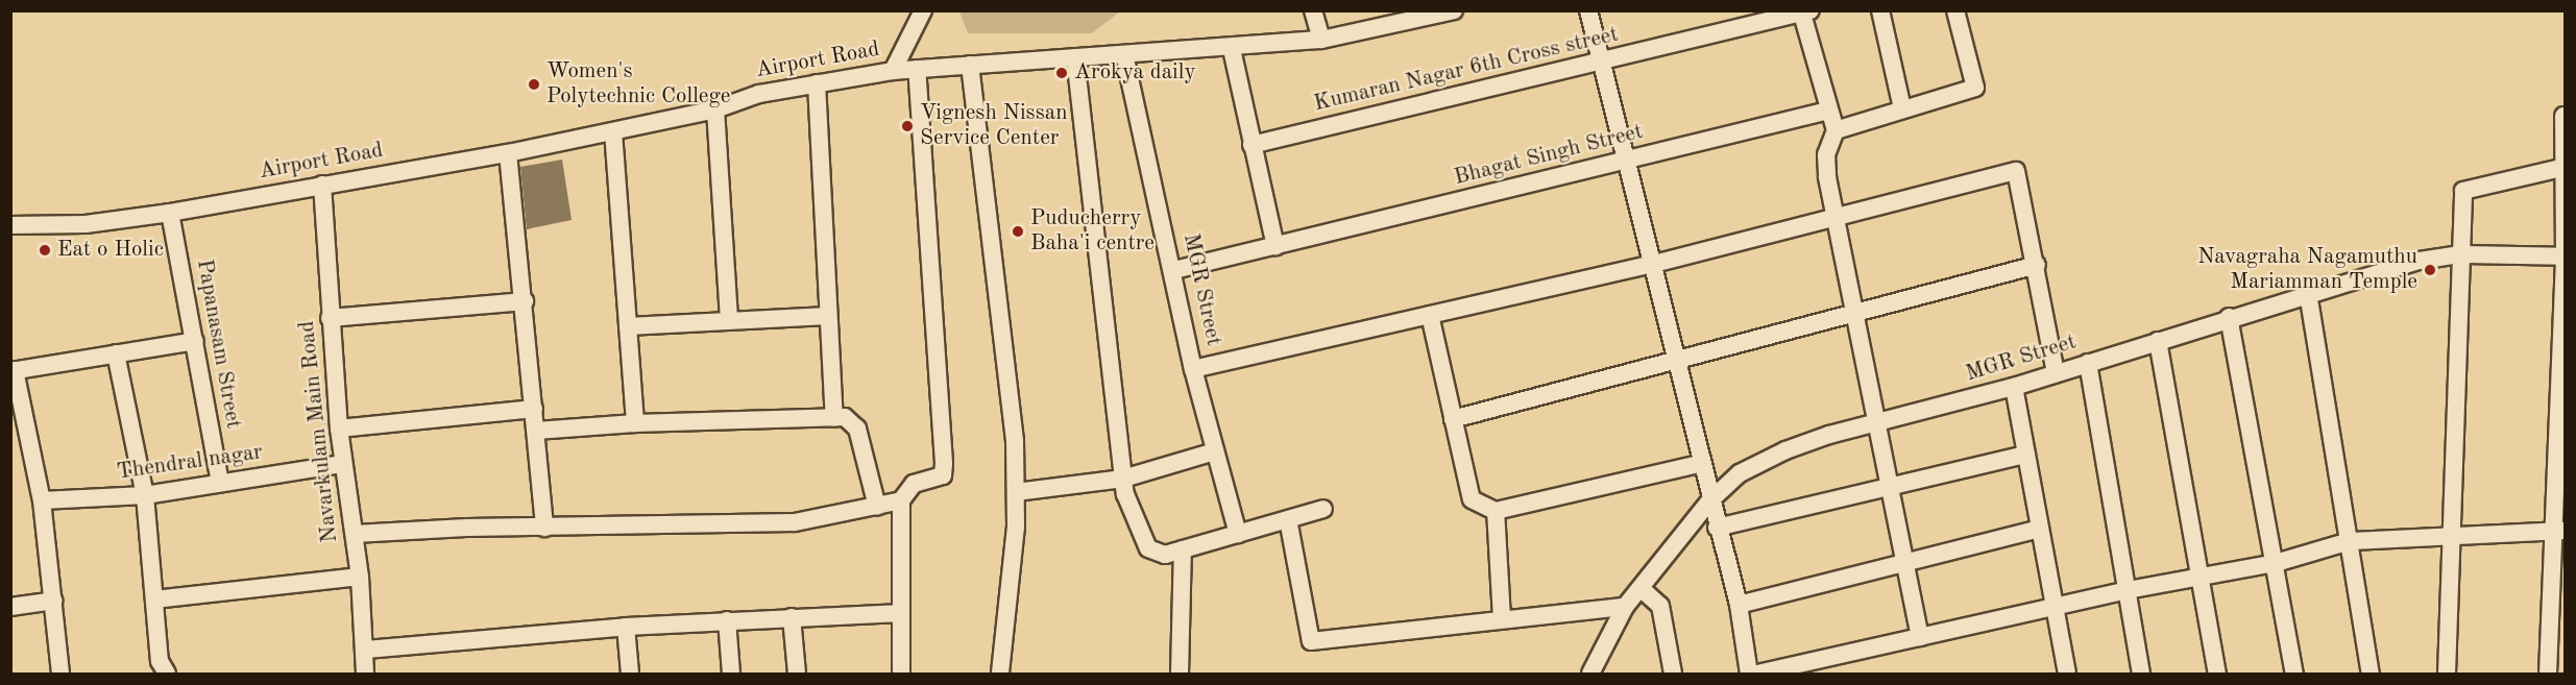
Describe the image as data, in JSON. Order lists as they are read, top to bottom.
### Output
{
  "streets": {
    "street": [
      "Airport Road",
      "Kumaran Nagar 6th Cross street",
      "Bhagat Singh Street",
      "MGR Street",
      "Papanasam Street",
      "Navarkulam Main Road",
      "Thendral nagar"
    ]
  },
  "crossings": [
    ["Airport Road", "MGR Street"],
    ["Airport Road", "Papanasam Street"],
    ["Airport Road", "Navarkulam Main Road"],
    ["Bhagat Singh Street", "MGR Street"],
    ["Papanasam Street", "Thendral nagar"],
    ["Navarkulam Main Road", "Thendral nagar"]
  ],
  "places": [
    "Arokya daily",
    "Women's Polytechnic College",
    "Vignesh Nissan Service Center",
    "Puducherry Baha'i centre",
    "Eat o Holic",
    "Navagraha Nagamuthu Mariamman Temple"
  ]
}
